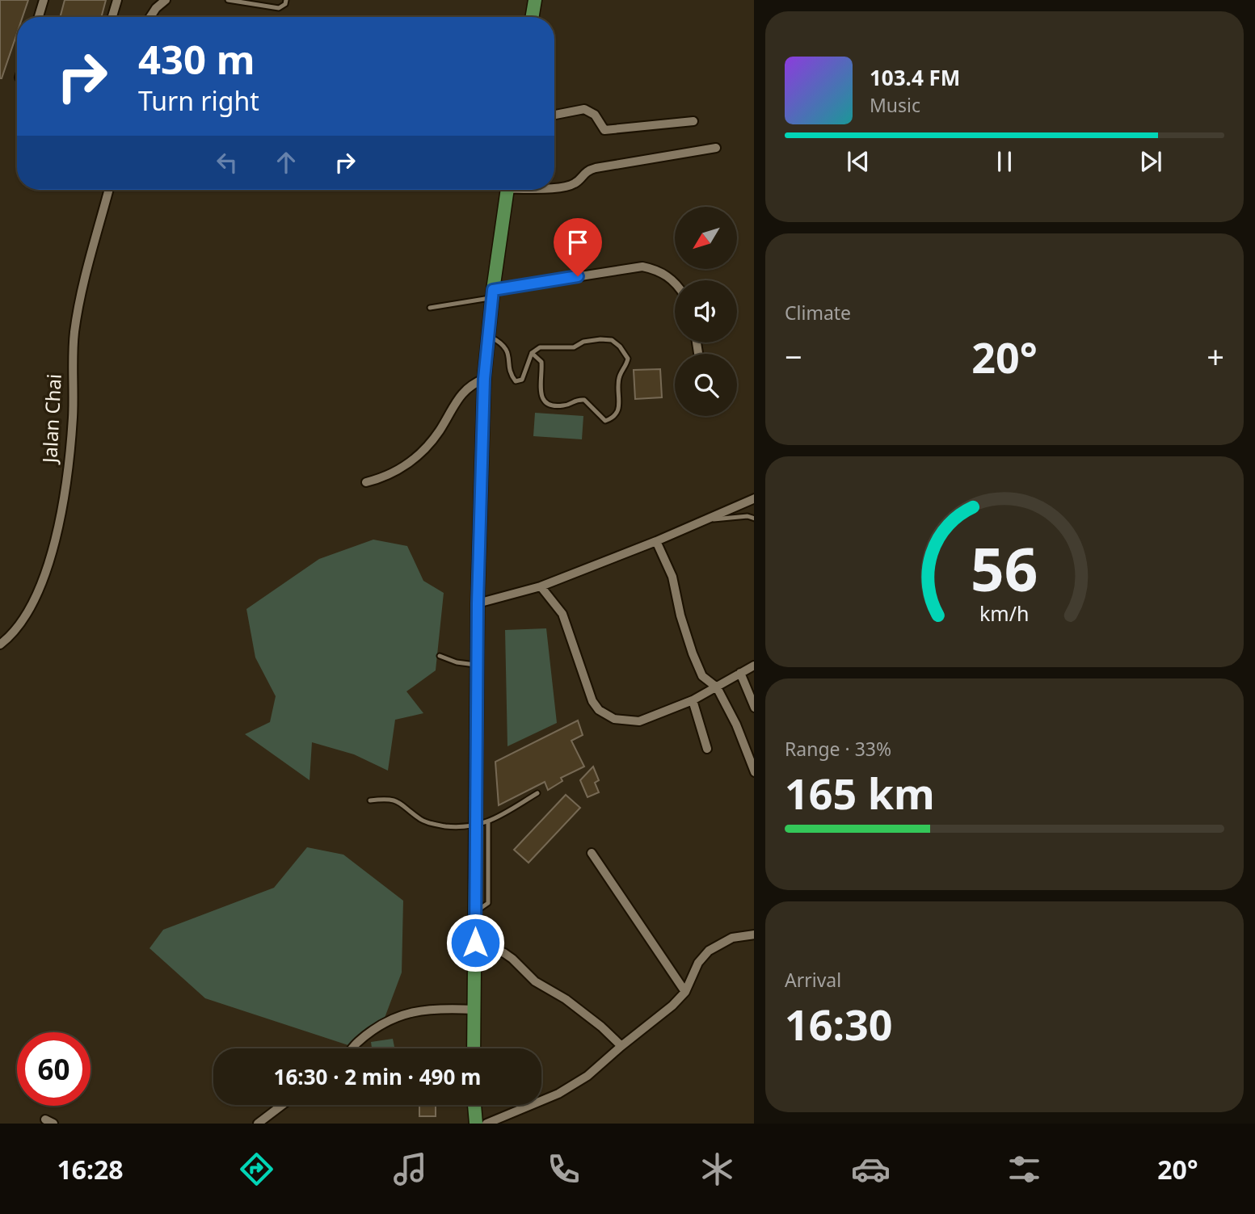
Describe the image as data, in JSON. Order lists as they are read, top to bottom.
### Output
{
  "streets": {
    "street": ["Jalan Chai"]
  },
  "north": "bottom left",
  "page": {
    "turn": ["430 m", "Turn right"],
    "song": ["103.4 FM", "Music"],
    "tile": [
      "Climate",
      ["Range · 33%", "165 km"],
      ["Arrival", "16:30"]
    ],
    "heat": ["−", "20°", "+"],
    "limit": "60",
    "trip": "16:30 · 2 min · 490 m",
    "tabs": ["16:28", "20°"],
    "gauge": ["56", "km/h"]
  }
}
